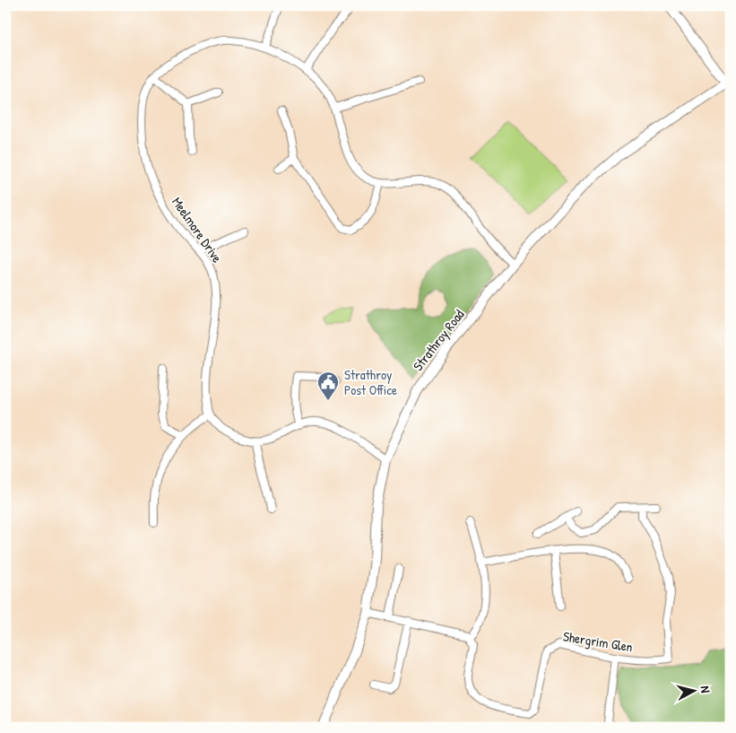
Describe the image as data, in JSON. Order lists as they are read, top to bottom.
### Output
{
  "streets": {
    "street": ["Meelmore Drive", "Strathroy Road", "Shergrim Glen"]
  },
  "crossings": [
    ["Meelmore Drive", "Strathroy Road"]
  ],
  "places": {
    "public building": ["Strathroy Post Office"]
  },
  "north": "right"
}
